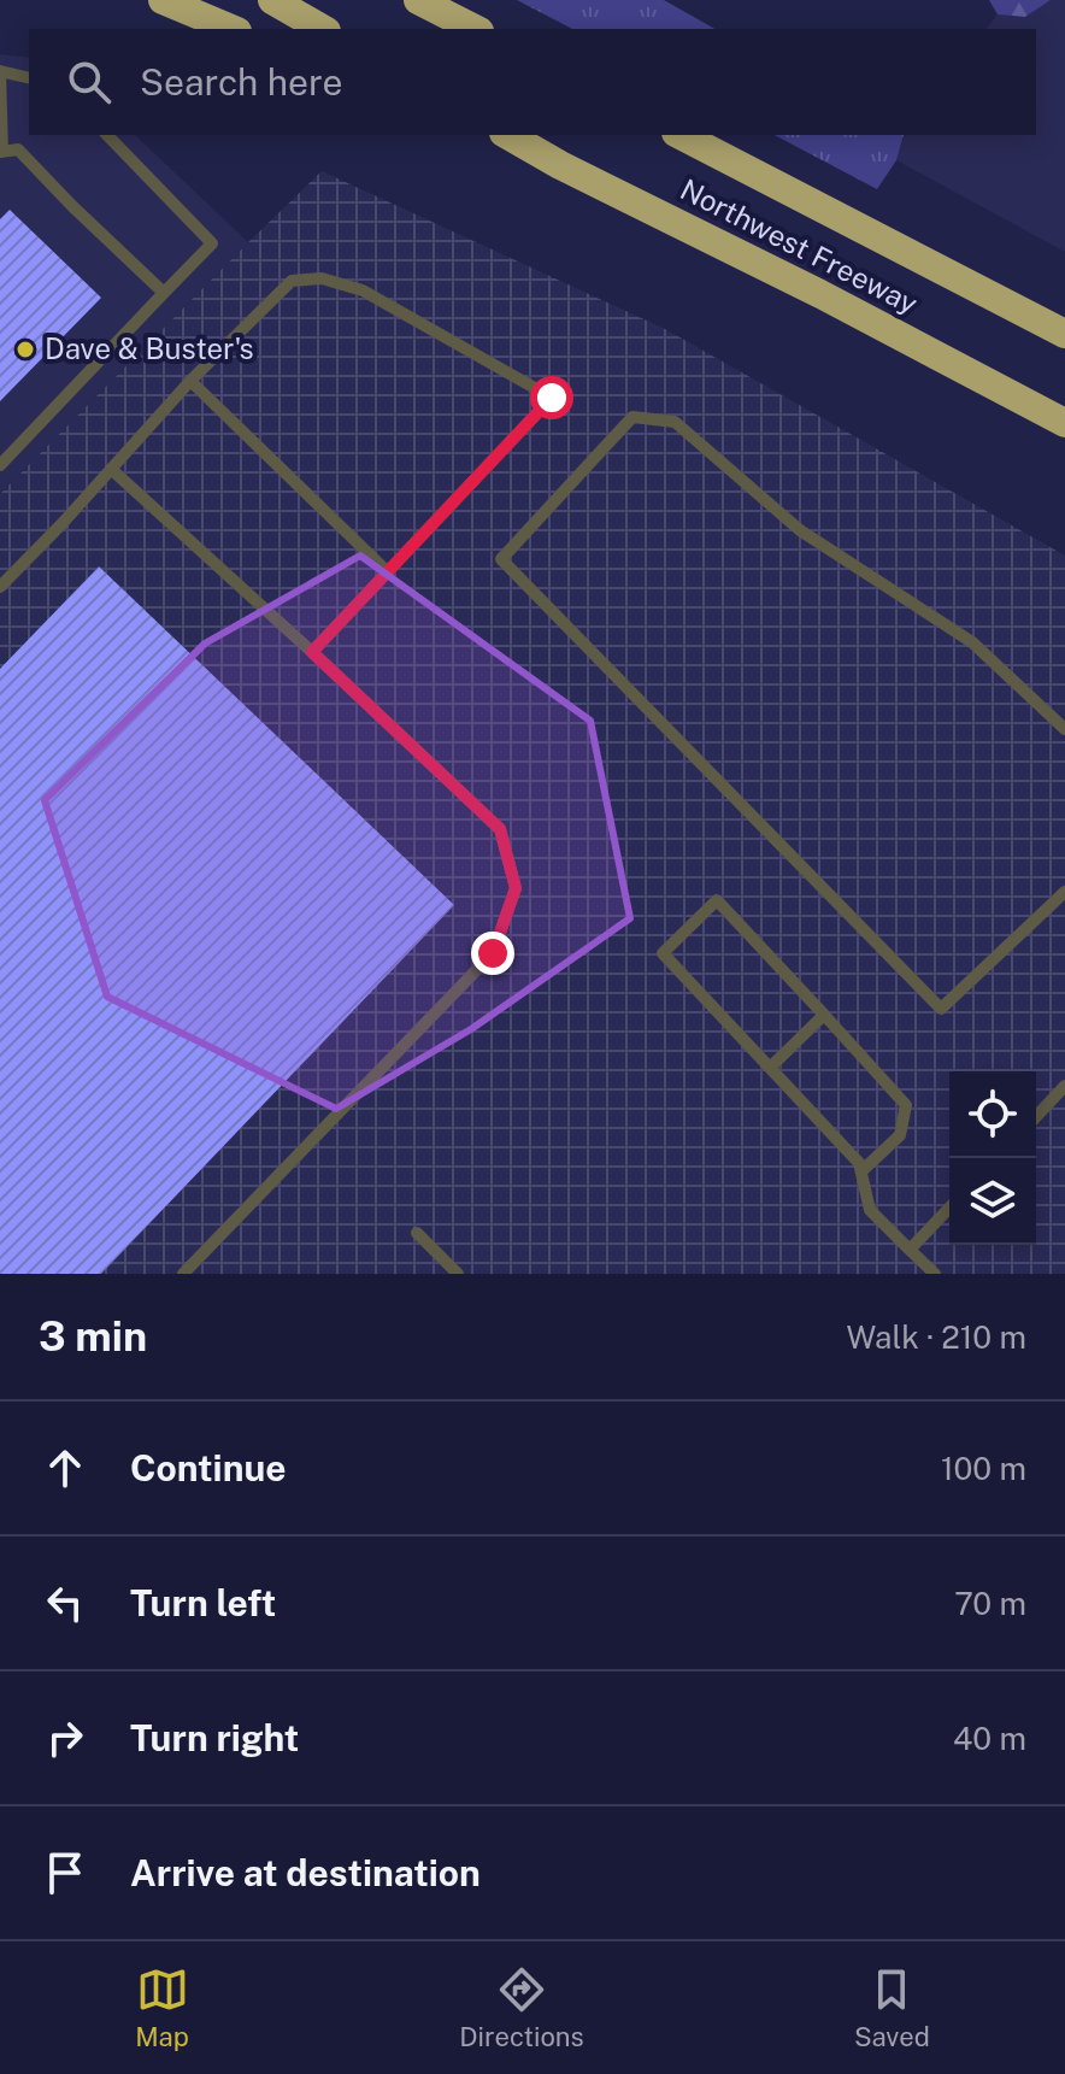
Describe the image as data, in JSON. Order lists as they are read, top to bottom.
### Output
{
  "streets": {
    "highway": ["Northwest Freeway"]
  },
  "places": ["Dave & Buster's"],
  "page": {
    "search": "Search here",
    "heading": ["3 min", "Walk · 210 m"],
    "list": [
      ["Continue", "100 m"],
      ["Turn left", "70 m"],
      ["Turn right", "40 m"],
      "Arrive at destination"
    ],
    "nav": ["Map", "Directions", "Saved"]
  }
}
